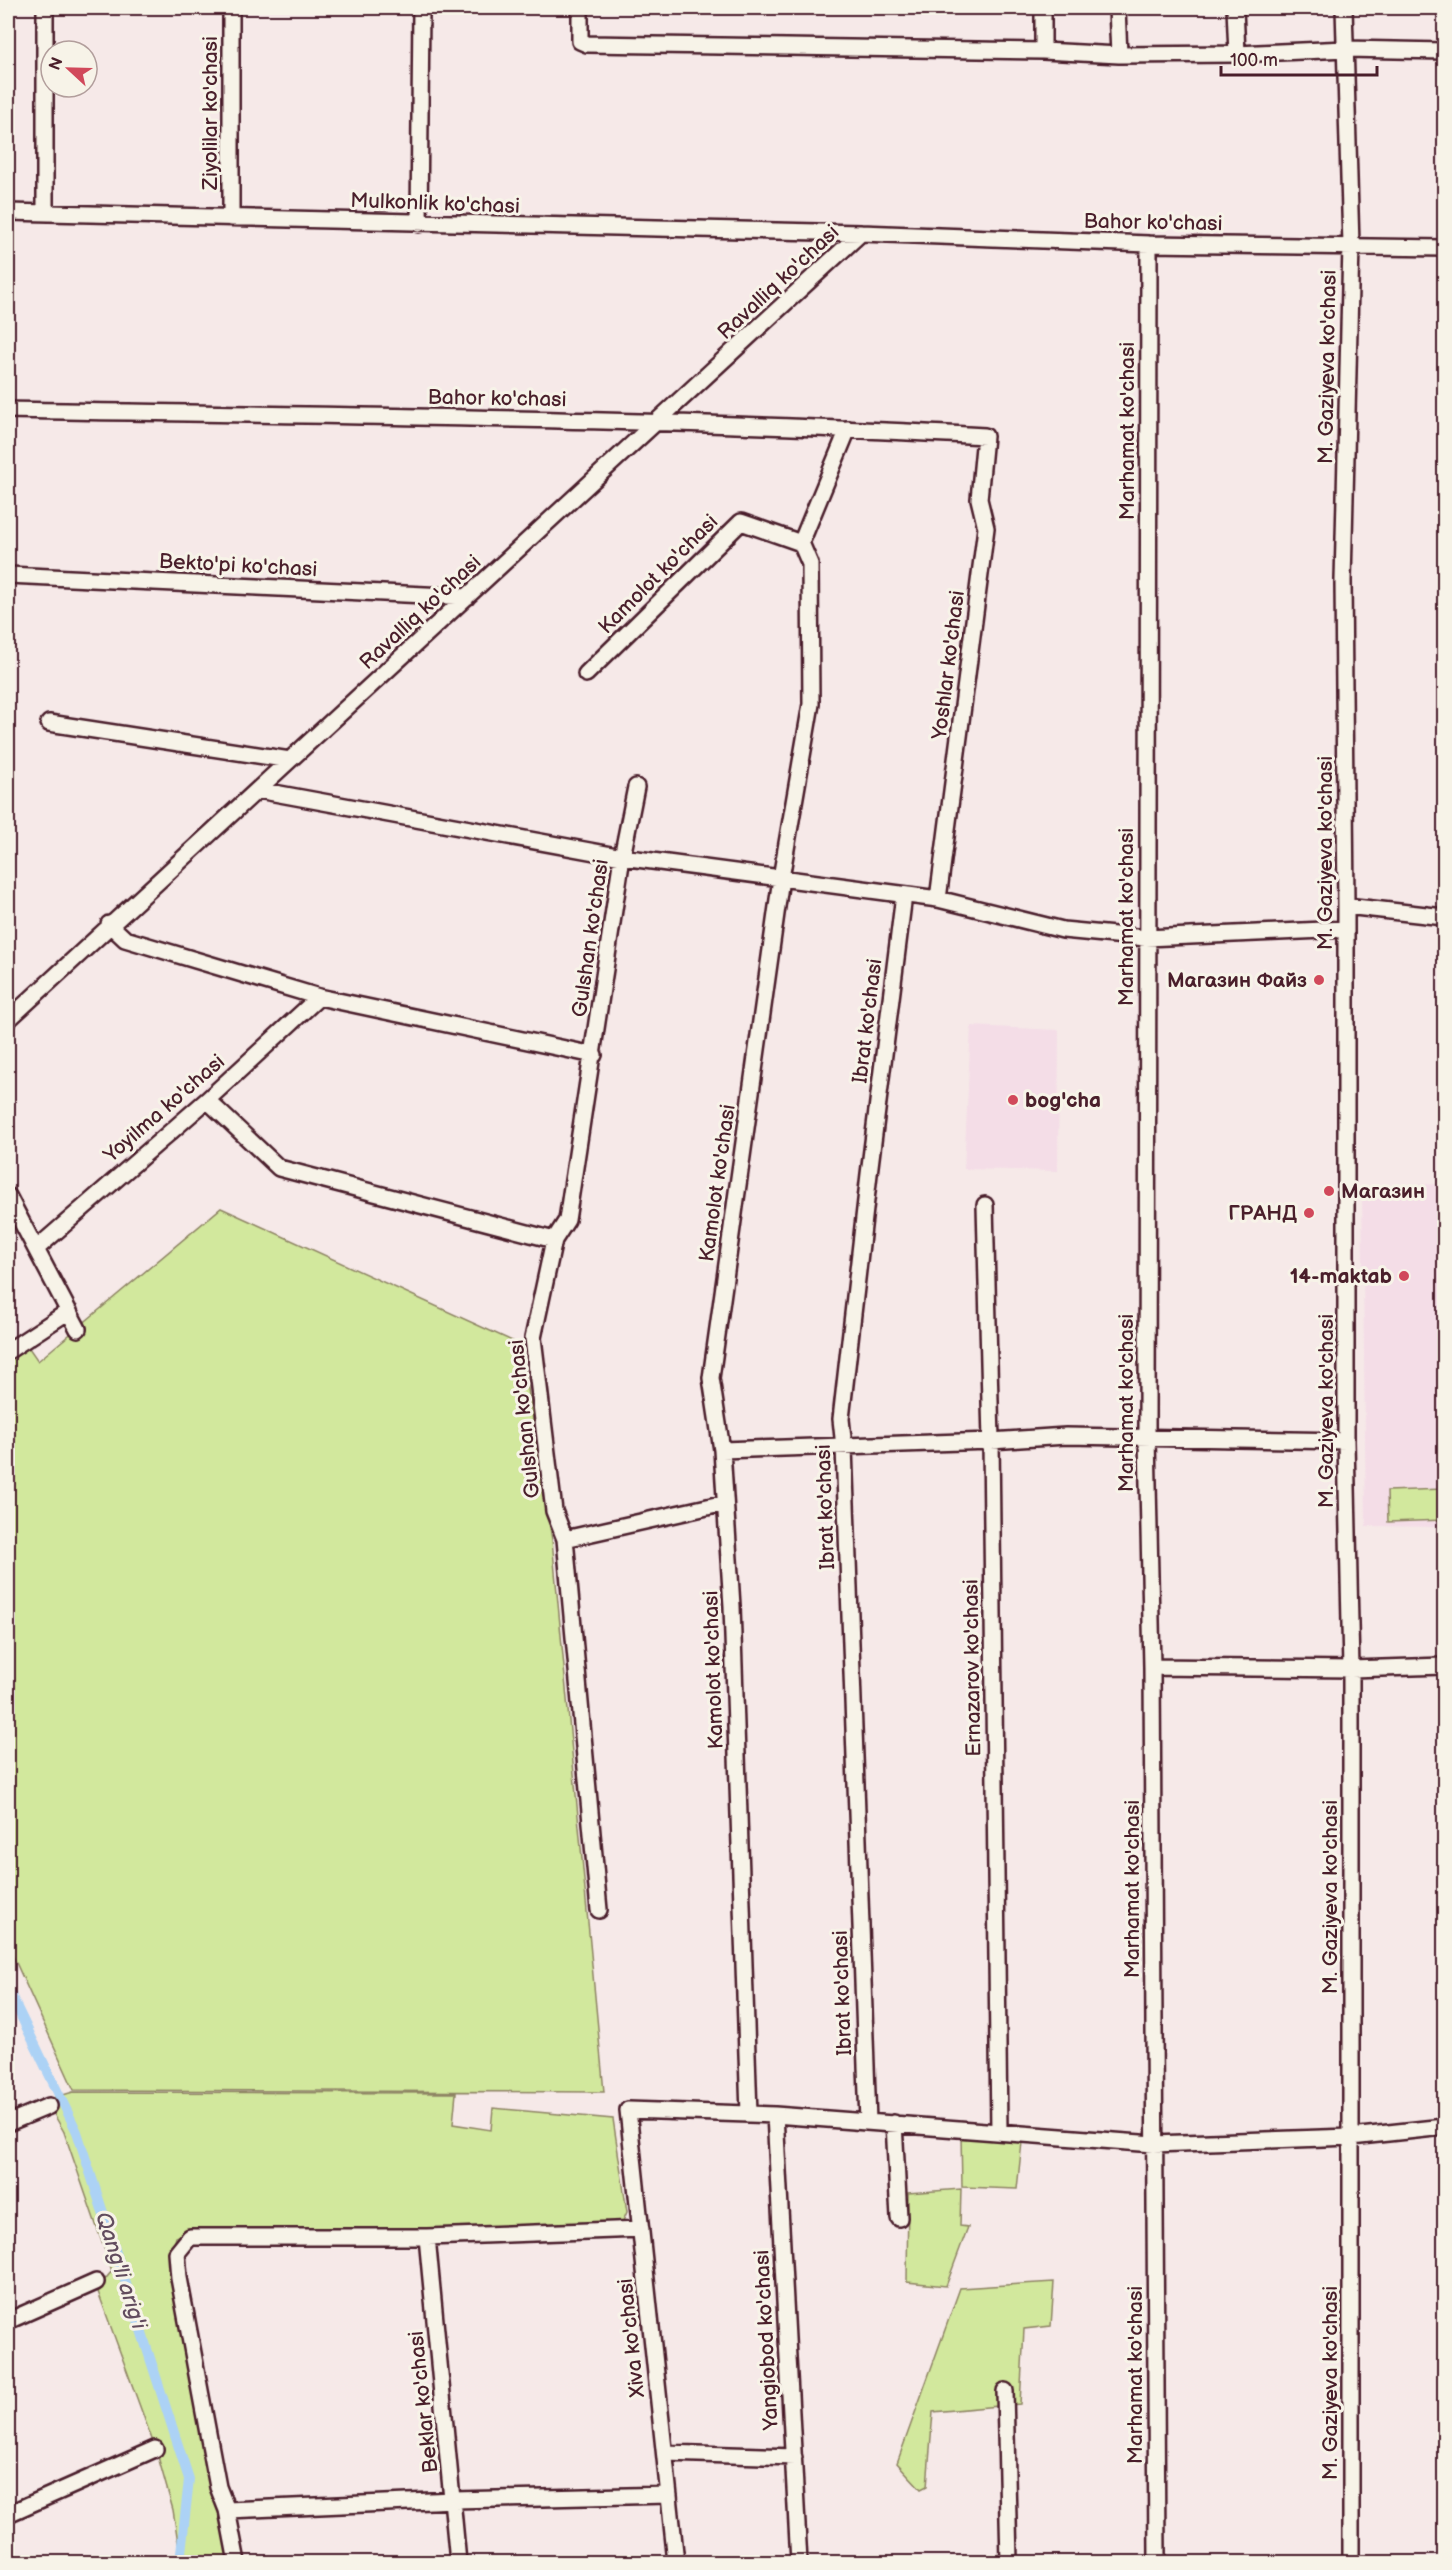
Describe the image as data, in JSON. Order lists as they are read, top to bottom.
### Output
{
  "streets": {
    "street": [
      "Ziyolilar ko'chasi",
      "Mulkonlik ko'chasi",
      "Bahor ko'chasi",
      "Ravalliq ko'chasi",
      "M. Gaziyeva ko'chasi",
      "Marhamat ko'chasi",
      "Bekto'pi ko'chasi",
      "Kamolot ko'chasi",
      "Yoshlar ko'chasi",
      "Gulshan ko'chasi",
      "Ibrat ko'chasi",
      "Yoyilma ko'chasi",
      "Ernazarov ko'chasi",
      "Xiva ko'chasi",
      "Yangiobod ko'chasi",
      "Beklar ko'chasi"
    ]
  },
  "crossings": [
    ["Ziyolilar ko'chasi", "Mulkonlik ko'chasi"],
    ["Mulkonlik ko'chasi", "Bahor ko'chasi"],
    ["Mulkonlik ko'chasi", "Ravalliq ko'chasi"],
    ["Bahor ko'chasi", "Ravalliq ko'chasi"],
    ["Bahor ko'chasi", "M. Gaziyeva ko'chasi"],
    ["Bahor ko'chasi", "Marhamat ko'chasi"],
    ["Bahor ko'chasi", "Yoshlar ko'chasi"],
    ["Ravalliq ko'chasi", "Bekto'pi ko'chasi"],
    ["Kamolot ko'chasi", "Xiva ko'chasi"]
  ],
  "water": ["Qang'li arig'i"],
  "places": [
    "Магазин Файз",
    "bog'cha",
    "Магазин",
    "ГРАНД",
    "14-maktab"
  ],
  "scale_bar": "100 m",
  "north": "left"
}
